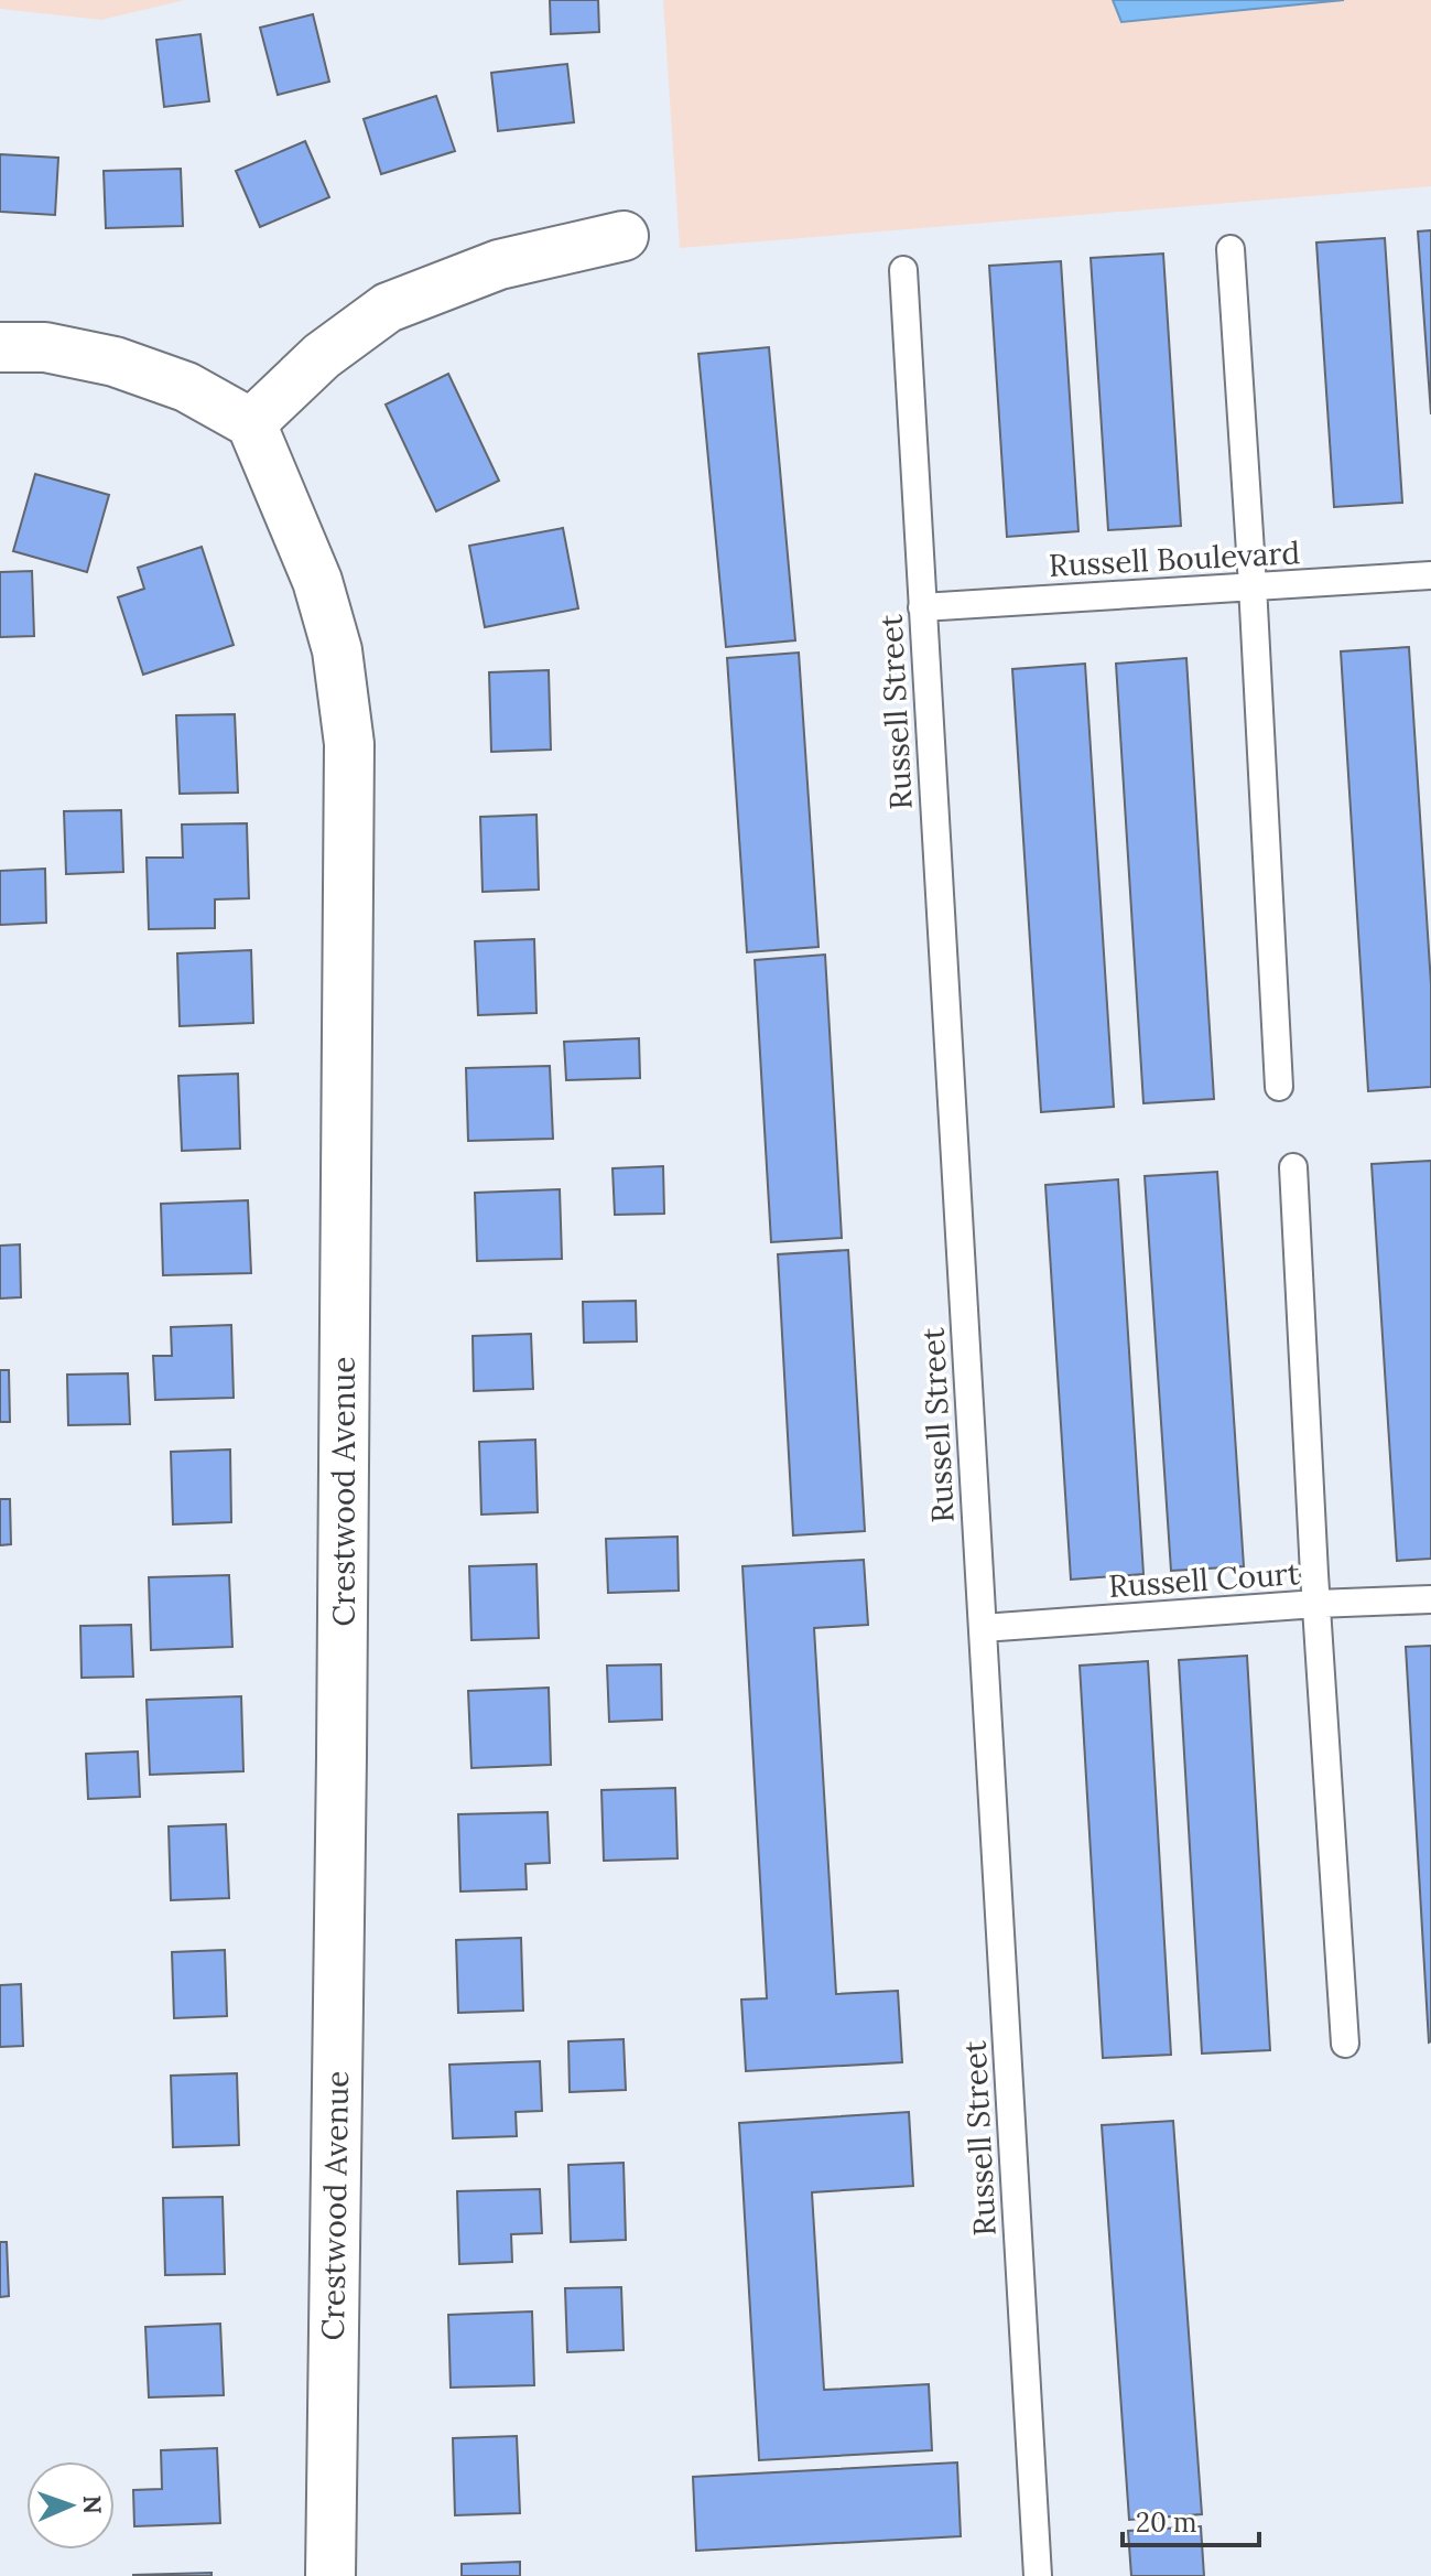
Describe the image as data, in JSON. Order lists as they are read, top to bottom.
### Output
{
  "streets": {
    "street": ["Crestwood Avenue"],
    "lane": ["Russell Boulevard", "Russell Street", "Russell Court"]
  },
  "crossings": [
    ["Russell Boulevard", "Russell Street"],
    ["Russell Street", "Russell Court"]
  ],
  "scale_bar": "20 m",
  "north": "right"
}
